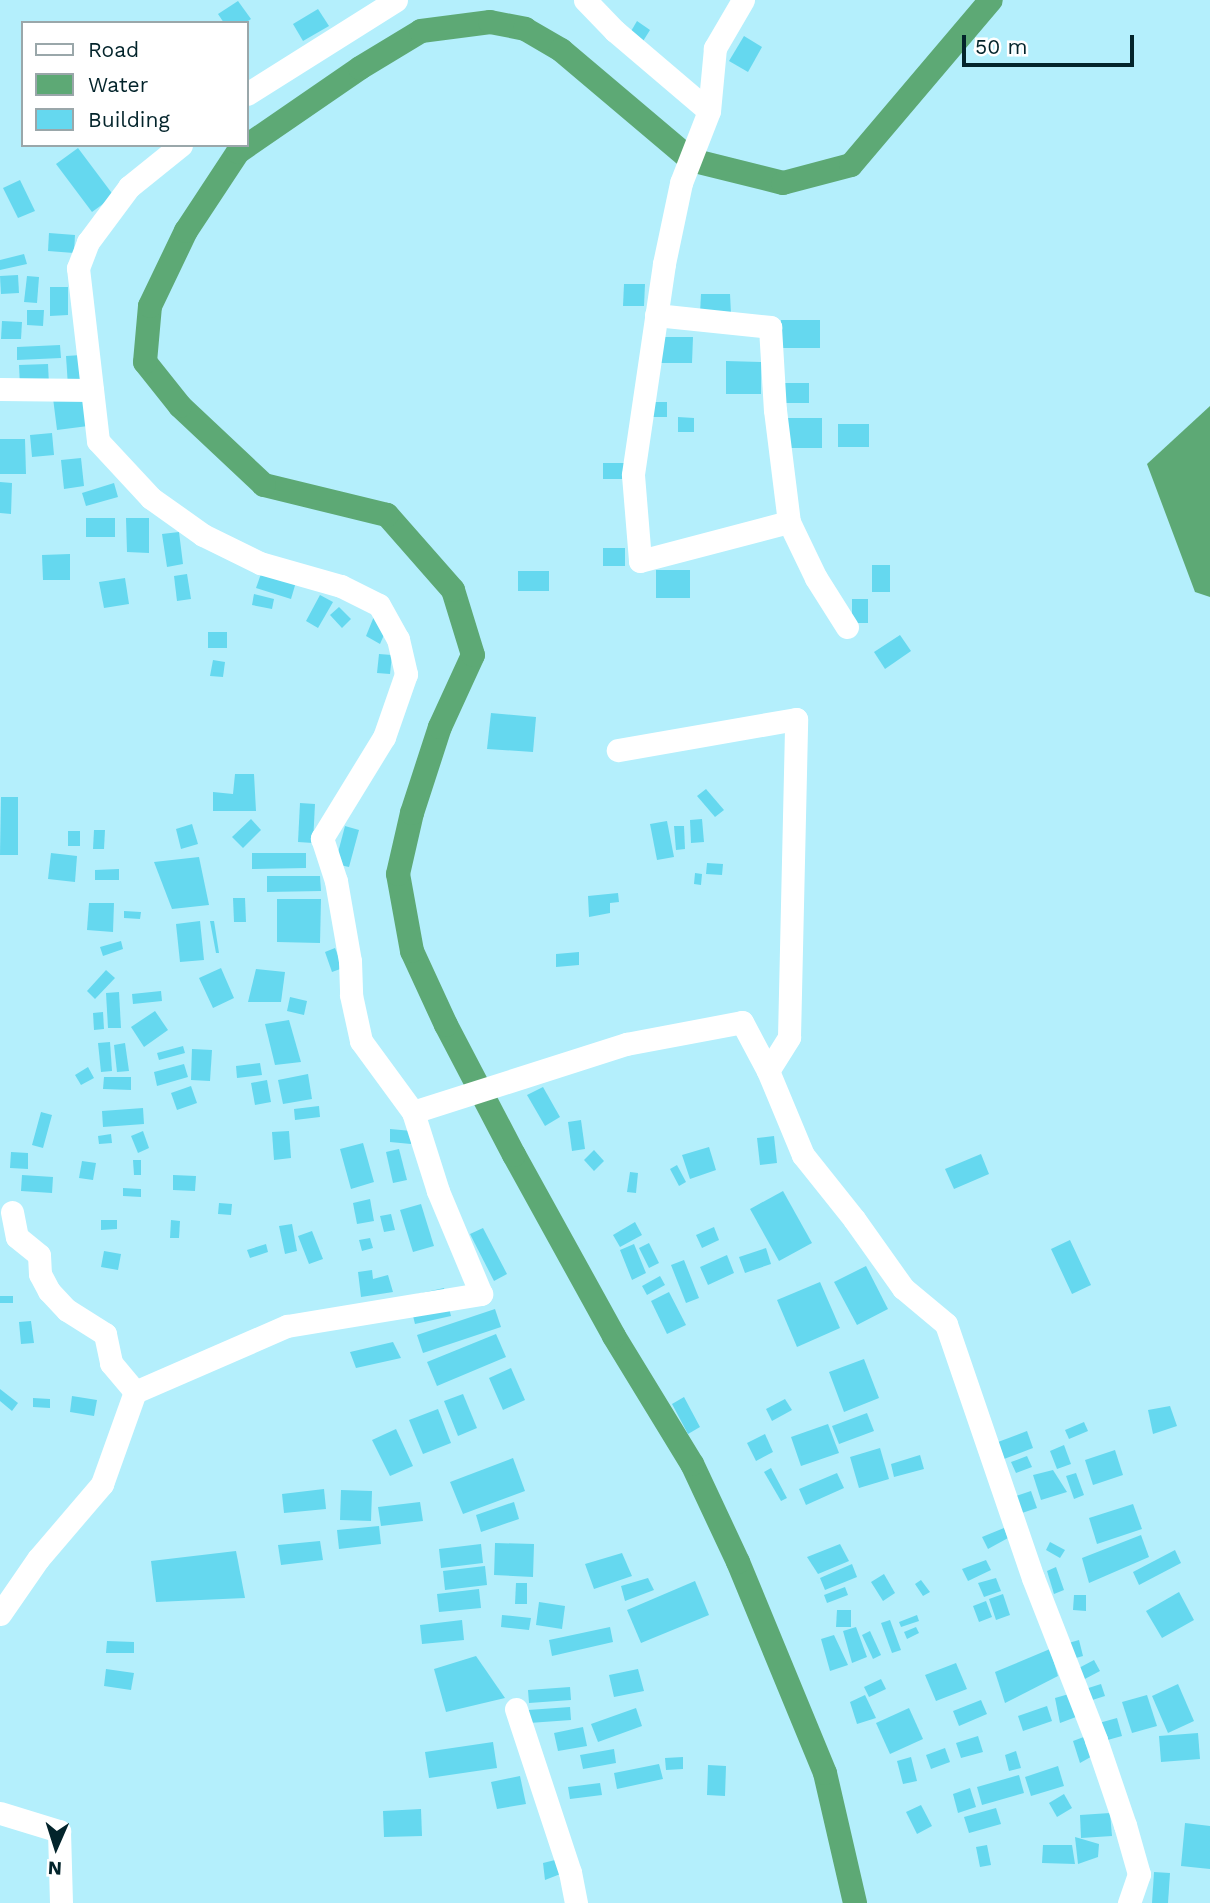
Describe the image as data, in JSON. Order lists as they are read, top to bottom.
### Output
{
  "legend": ["Road", "Water", "Building"],
  "scale_bar": "50 m",
  "north": "bottom"
}
